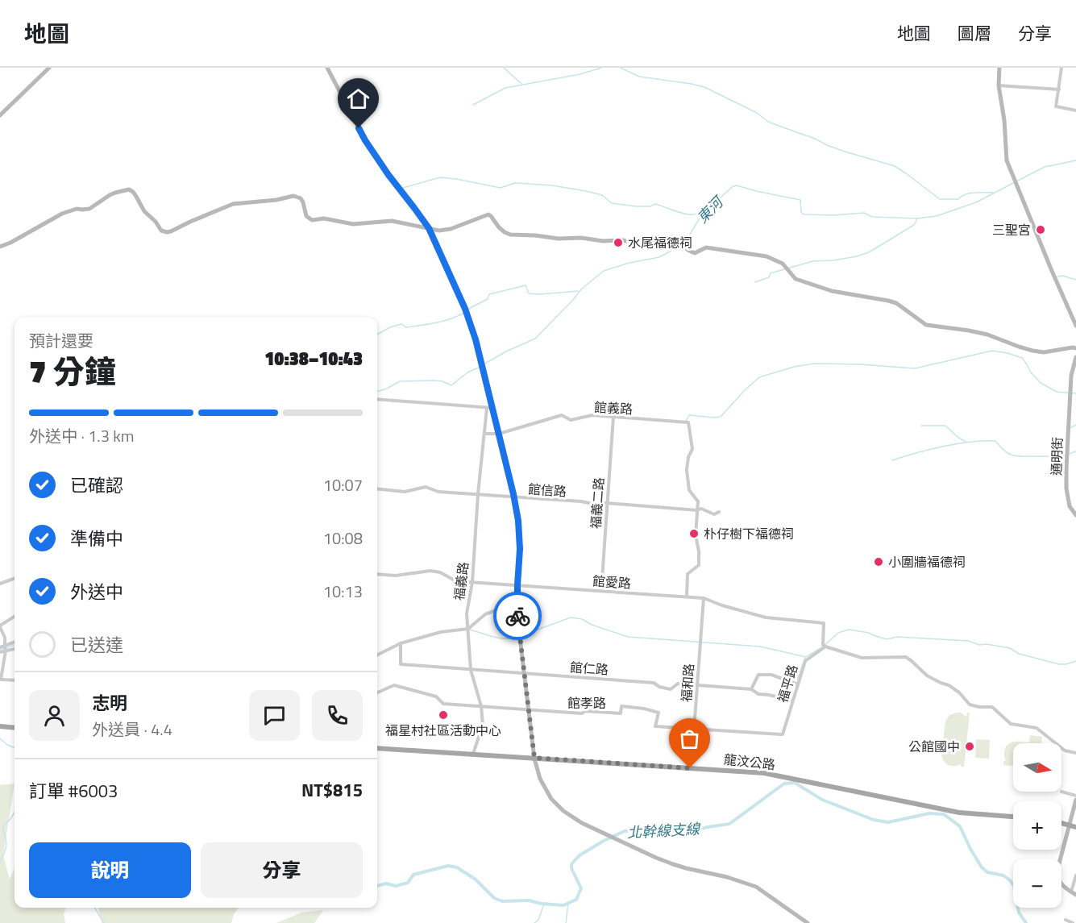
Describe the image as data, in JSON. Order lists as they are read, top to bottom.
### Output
{
  "streets": {
    "main road": ["龍汶公路"],
    "street": [
      "館義路",
      "通明街",
      "館信路",
      "福義二路",
      "福義路",
      "館愛路",
      "館仁路",
      "福和路",
      "福平路",
      "館孝路"
    ]
  },
  "crossings": [
    ["館義路", "館信路"],
    ["館義路", "福義二路"],
    ["館義路", "福義路"],
    ["館信路", "福義二路"],
    ["館信路", "福義路"],
    ["福義二路", "館愛路"],
    ["福義路", "館愛路"],
    ["福義路", "館仁路"],
    ["福義路", "館孝路"],
    ["福義路", "龍汶公路"],
    ["館愛路", "福和路"],
    ["館愛路", "福平路"],
    ["館仁路", "福和路"],
    ["館仁路", "福平路"],
    ["福和路", "館孝路"],
    ["福和路", "龍汶公路"],
    ["福平路", "館孝路"]
  ],
  "water": ["東河", "北幹線支線"],
  "places": [
    "三聖宮",
    "水尾福德祠",
    "朴仔樹下福德祠",
    "小圍牆福德祠",
    "福星村社區活動中心",
    "公館國中"
  ],
  "north": "right",
  "page": {
    "header": "地圖",
    "nav": ["地圖", "圖層", "分享"],
    "heading": ["7 分鐘", "預計還要", "10:38–10:43"],
    "panel": [
      "志明",
      "外送員 · 4.4",
      "訂單 #6003",
      "NT$815"
    ],
    "bar": "外送中 · 1.3 km",
    "list": [
      ["已確認", "10:07"],
      ["準備中", "10:08"],
      ["外送中", "10:13"],
      "已送達"
    ],
    "map_buttons": ["+", "−"],
    "buttons": ["說明", "分享"]
  }
}
